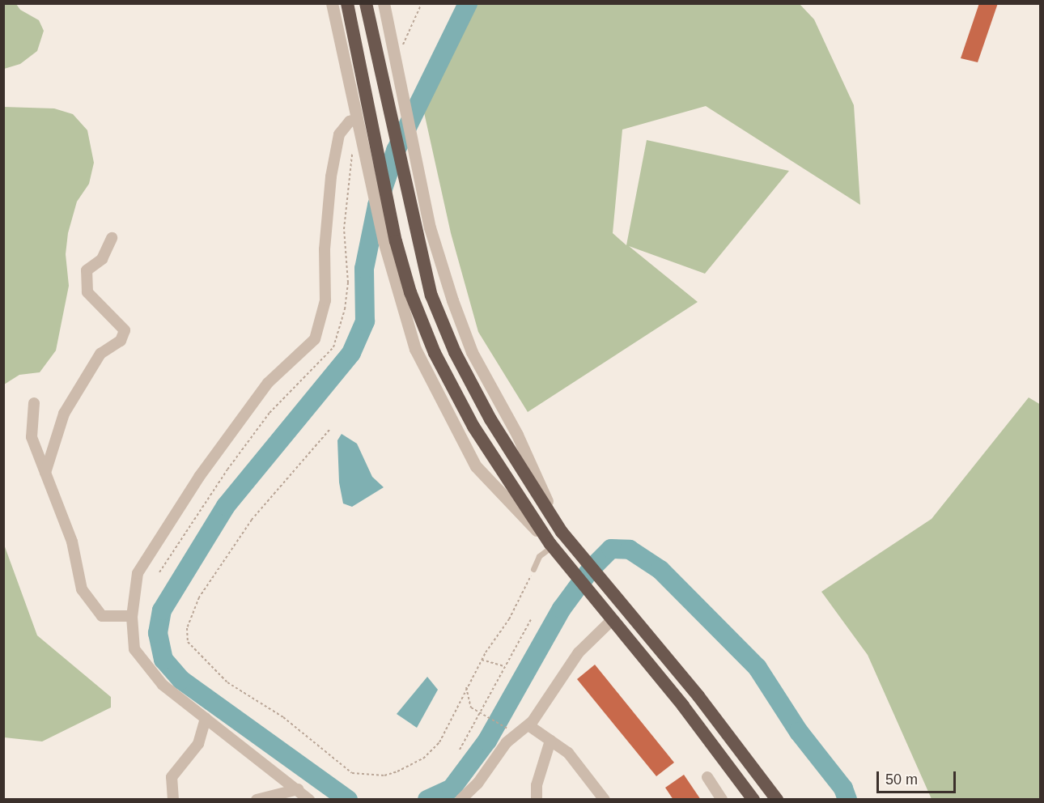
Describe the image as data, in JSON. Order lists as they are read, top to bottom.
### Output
{
  "scale_bar": "50 m"
}
